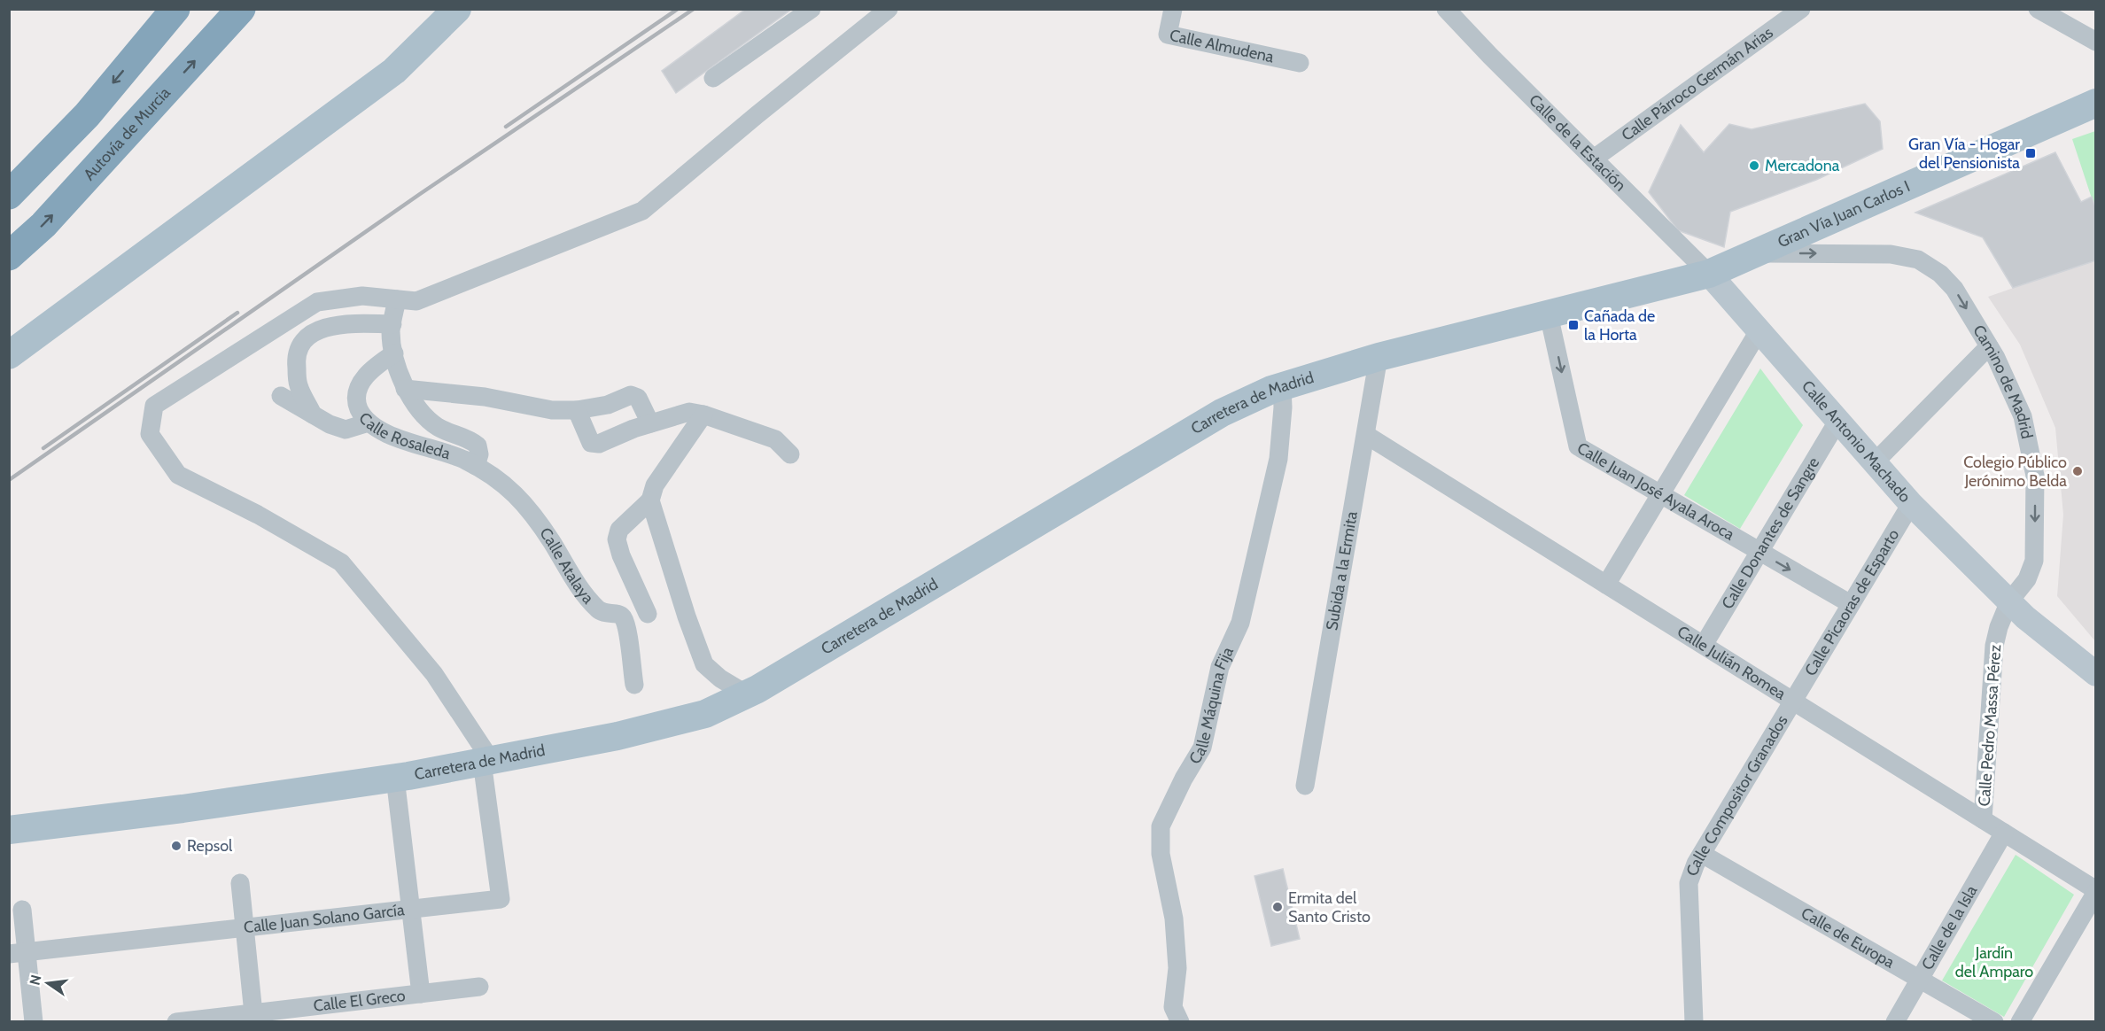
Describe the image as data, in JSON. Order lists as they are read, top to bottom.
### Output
{
  "streets": {
    "highway": ["Autovía de Murcia"],
    "main road": ["Gran Vía Juan Carlos I", "Carretera de Madrid", "Calle Antonio Machado"],
    "street": [
      "Calle Almudena",
      "Calle Párroco Germán Arias",
      "Calle de la Estación",
      "Camino de Madrid",
      "Calle Rosaleda",
      "Calle Juan José Ayala Aroca",
      "Calle Donantes de Sangre",
      "Calle Atalaya",
      "Subida a la Ermita",
      "Calle Picaoras de Esparto",
      "Calle Julián Romea",
      "Calle Máquina Fija",
      "Calle Pedro Massa Pérez",
      "Calle Compositor Granados",
      "Calle Juan Solano García",
      "Calle de la Isla",
      "Calle de Europa",
      "Calle El Greco"
    ]
  },
  "crossings": [
    ["Calle Párroco Germán Arias", "Calle de la Estación"],
    ["Calle de la Estación", "Gran Vía Juan Carlos I"],
    ["Calle de la Estación", "Carretera de Madrid"],
    ["Calle de la Estación", "Calle Antonio Machado"],
    ["Gran Vía Juan Carlos I", "Camino de Madrid"],
    ["Gran Vía Juan Carlos I", "Carretera de Madrid"],
    ["Gran Vía Juan Carlos I", "Calle Antonio Machado"],
    ["Camino de Madrid", "Calle Antonio Machado"],
    ["Camino de Madrid", "Calle Pedro Massa Pérez"],
    ["Carretera de Madrid", "Calle Antonio Machado"],
    ["Carretera de Madrid", "Calle Juan José Ayala Aroca"],
    ["Carretera de Madrid", "Subida a la Ermita"],
    ["Carretera de Madrid", "Calle Máquina Fija"],
    ["Carretera de Madrid", "Calle Juan Solano García"],
    ["Calle Rosaleda", "Calle Atalaya"],
    ["Calle Antonio Machado", "Calle Donantes de Sangre"],
    ["Calle Antonio Machado", "Calle Picaoras de Esparto"],
    ["Calle Antonio Machado", "Calle Pedro Massa Pérez"],
    ["Calle Juan José Ayala Aroca", "Calle Donantes de Sangre"],
    ["Calle Juan José Ayala Aroca", "Calle Picaoras de Esparto"],
    ["Calle Donantes de Sangre", "Calle Julián Romea"],
    ["Subida a la Ermita", "Calle Julián Romea"],
    ["Calle Picaoras de Esparto", "Calle Julián Romea"],
    ["Calle Picaoras de Esparto", "Calle Compositor Granados"],
    ["Calle Julián Romea", "Calle Pedro Massa Pérez"],
    ["Calle Julián Romea", "Calle Compositor Granados"],
    ["Calle Julián Romea", "Calle de la Isla"],
    ["Calle Compositor Granados", "Calle de Europa"],
    ["Calle de la Isla", "Calle de Europa"]
  ],
  "one_way": ["Calle Juan José Ayala Aroca"],
  "parks": ["Jardín del Amparo"],
  "places": {
    "transit": ["Gran Vía - Hogar del Pensionista", "Cañada de la Horta"],
    "other": [
      "Mercadona",
      "Colegio Público Jerónimo Belda",
      "Repsol",
      "Ermita del Santo Cristo"
    ]
  },
  "north": "left"
}
